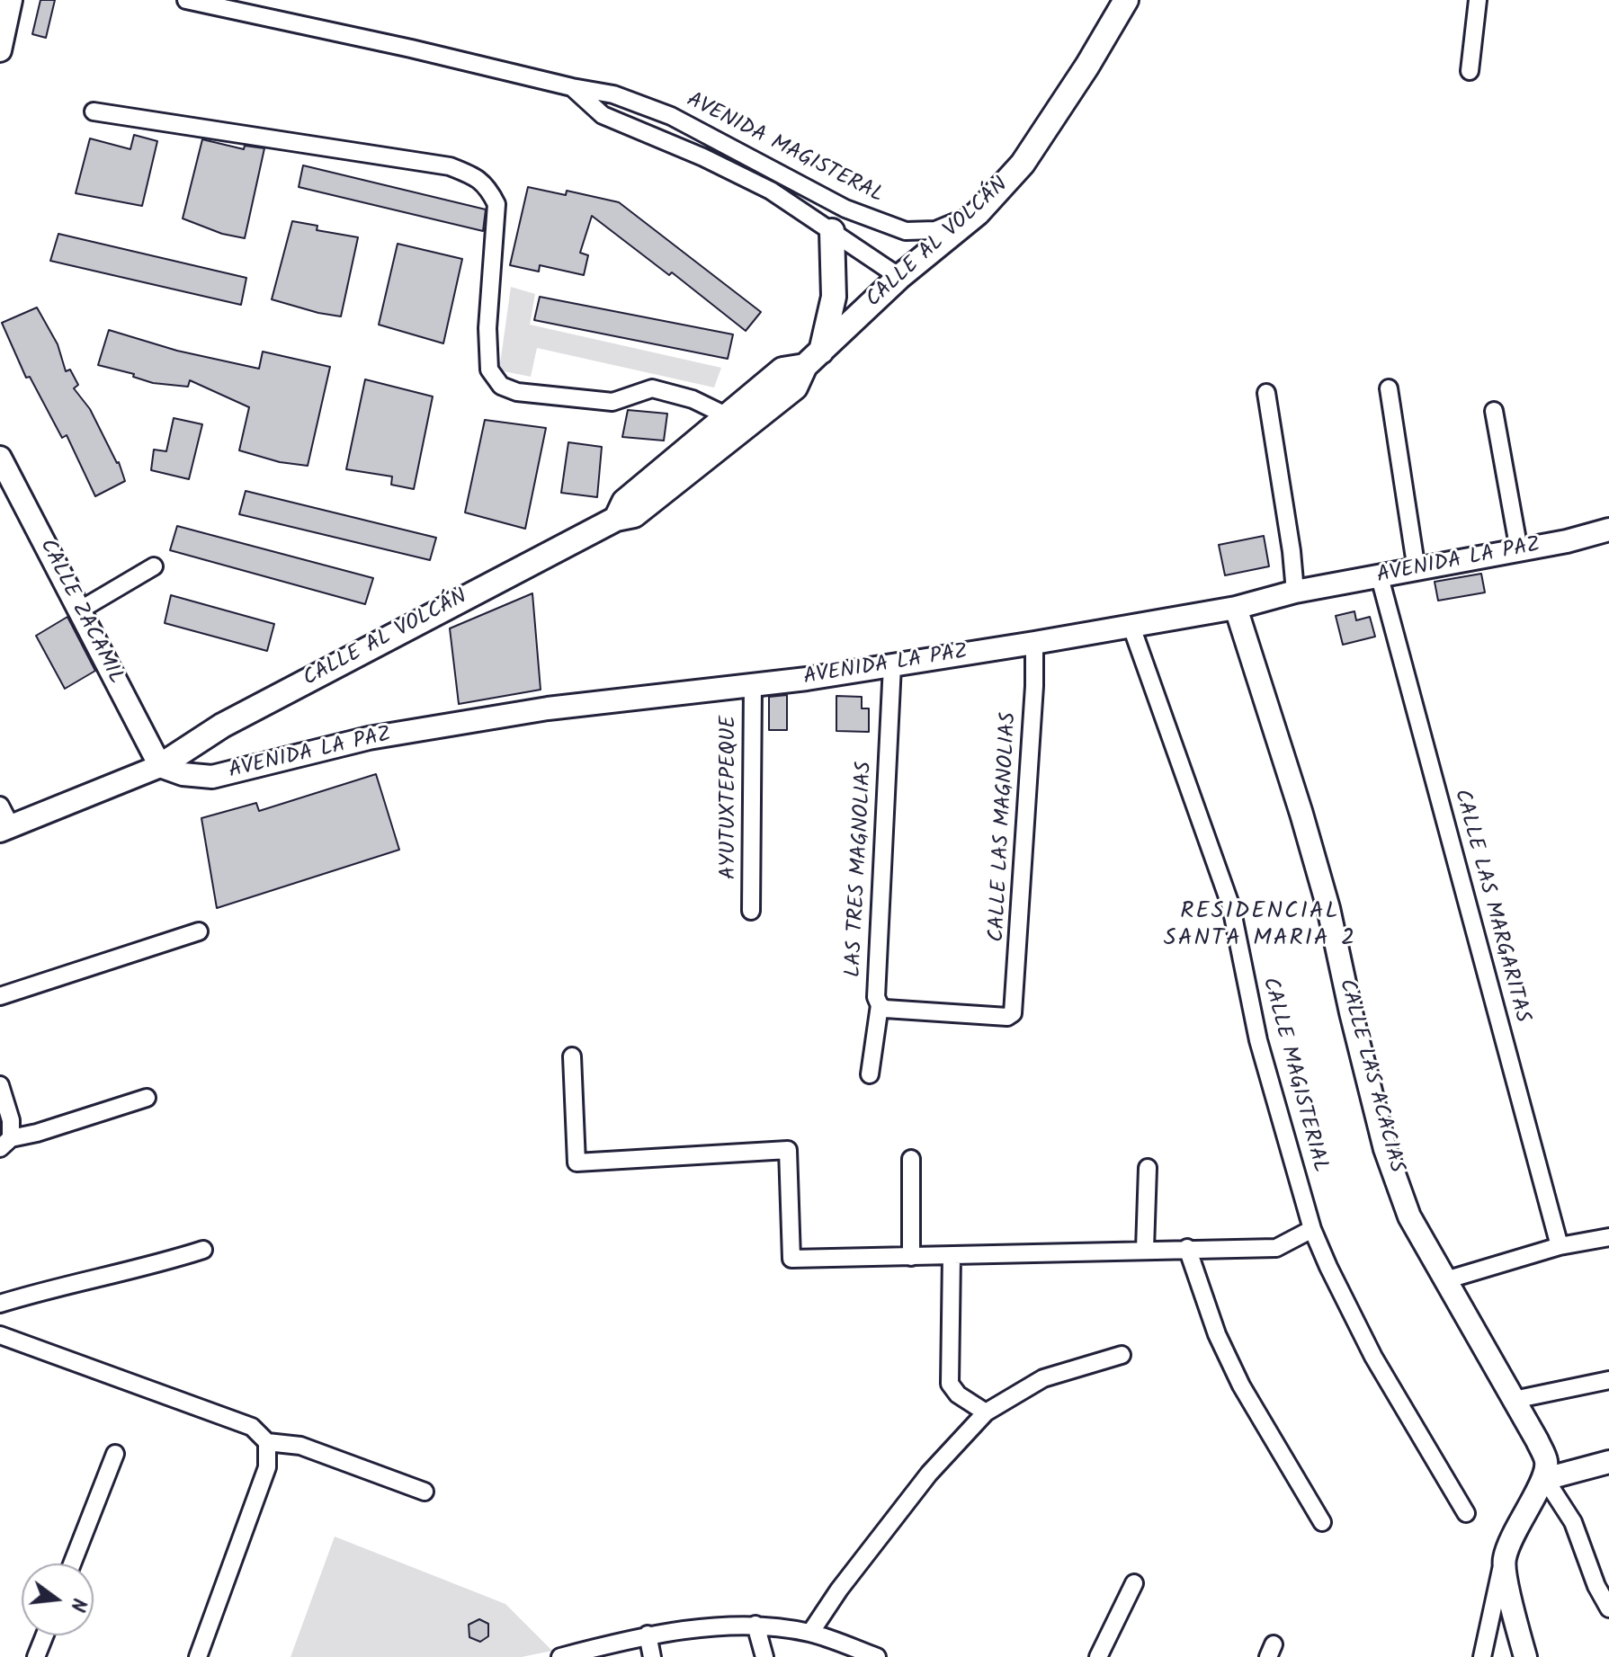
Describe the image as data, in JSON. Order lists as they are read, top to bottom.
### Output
{
  "streets": {
    "main road": ["CALLE AL VOLCÁN"],
    "street": [
      "AVENIDA MAGISTERAL",
      "AVENIDA LA PAZ",
      "CALLE ZACAMIL",
      "AYUTUXTEPEQUE",
      "CALLE LAS MAGNOLIAS",
      "LAS TRES MAGNOLIAS",
      "CALLE LAS MARGARITAS",
      "CALLE MAGISTERIAL",
      "CALLE LAS ACACIAS"
    ]
  },
  "crossings": [
    ["AVENIDA MAGISTERAL", "CALLE AL VOLCÁN"],
    ["CALLE AL VOLCÁN", "AVENIDA LA PAZ"],
    ["CALLE AL VOLCÁN", "CALLE ZACAMIL"],
    ["AVENIDA LA PAZ", "CALLE ZACAMIL"],
    ["AVENIDA LA PAZ", "AYUTUXTEPEQUE"],
    ["AVENIDA LA PAZ", "CALLE LAS MAGNOLIAS"],
    ["AVENIDA LA PAZ", "LAS TRES MAGNOLIAS"],
    ["AVENIDA LA PAZ", "CALLE LAS MARGARITAS"],
    ["AVENIDA LA PAZ", "CALLE MAGISTERIAL"],
    ["AVENIDA LA PAZ", "CALLE LAS ACACIAS"],
    ["CALLE LAS MAGNOLIAS", "LAS TRES MAGNOLIAS"]
  ],
  "districts": ["RESIDENCIAL SANTA MARIA 2"],
  "north": "right"
}
